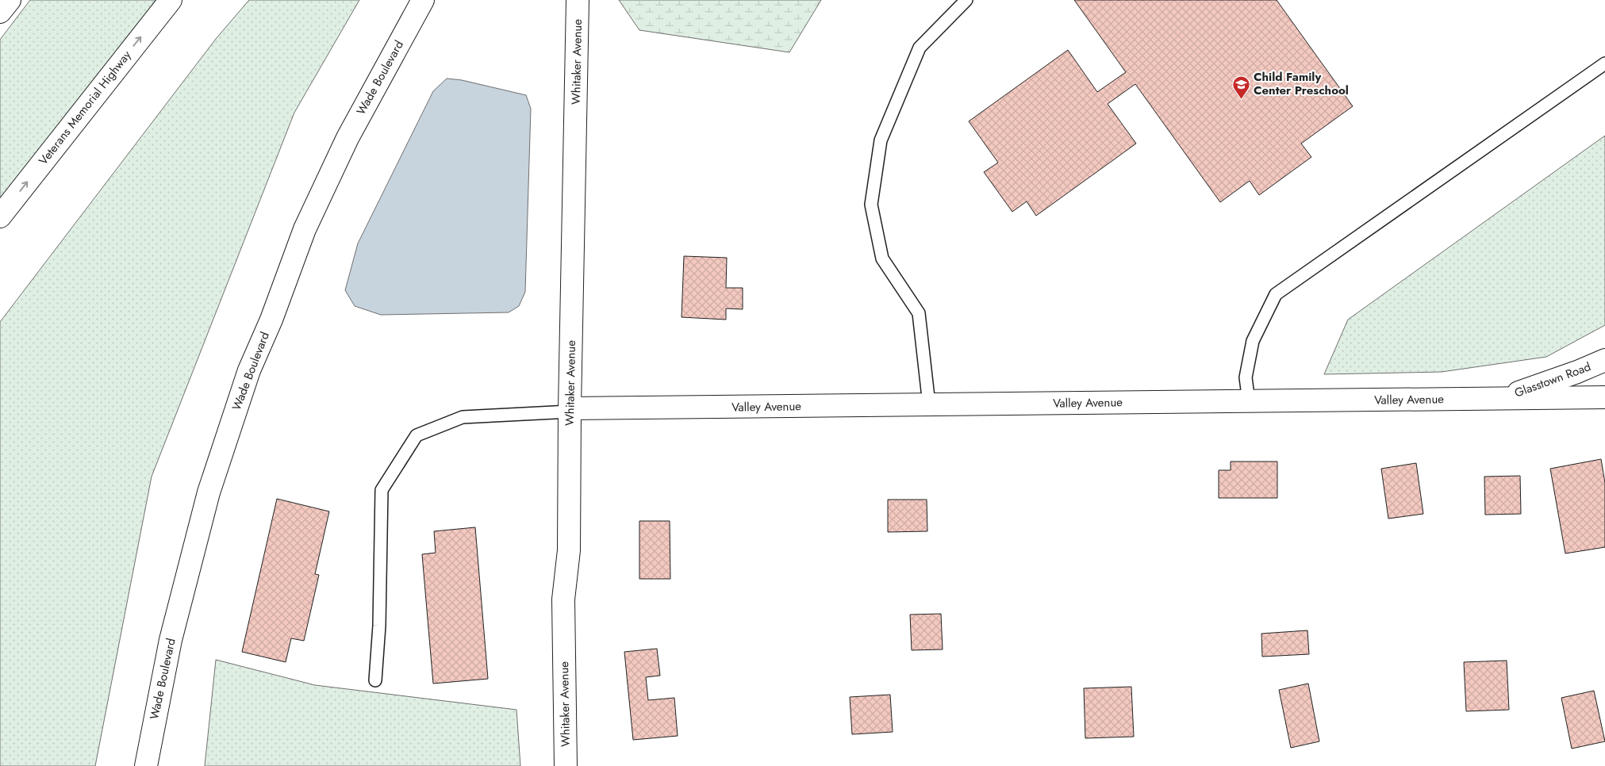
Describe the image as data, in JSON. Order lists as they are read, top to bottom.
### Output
{
  "streets": {
    "main road": [
      "Whitaker Avenue",
      "Wade Boulevard",
      "Veterans Memorial Highway",
      "Glasstown Road",
      "Valley Avenue"
    ]
  },
  "crossings": [
    ["Whitaker Avenue", "Valley Avenue"],
    ["Glasstown Road", "Valley Avenue"]
  ],
  "one_way": ["Veterans Memorial Highway"],
  "places": {
    "school or university": ["Child Family Center Preschool"]
  }
}
